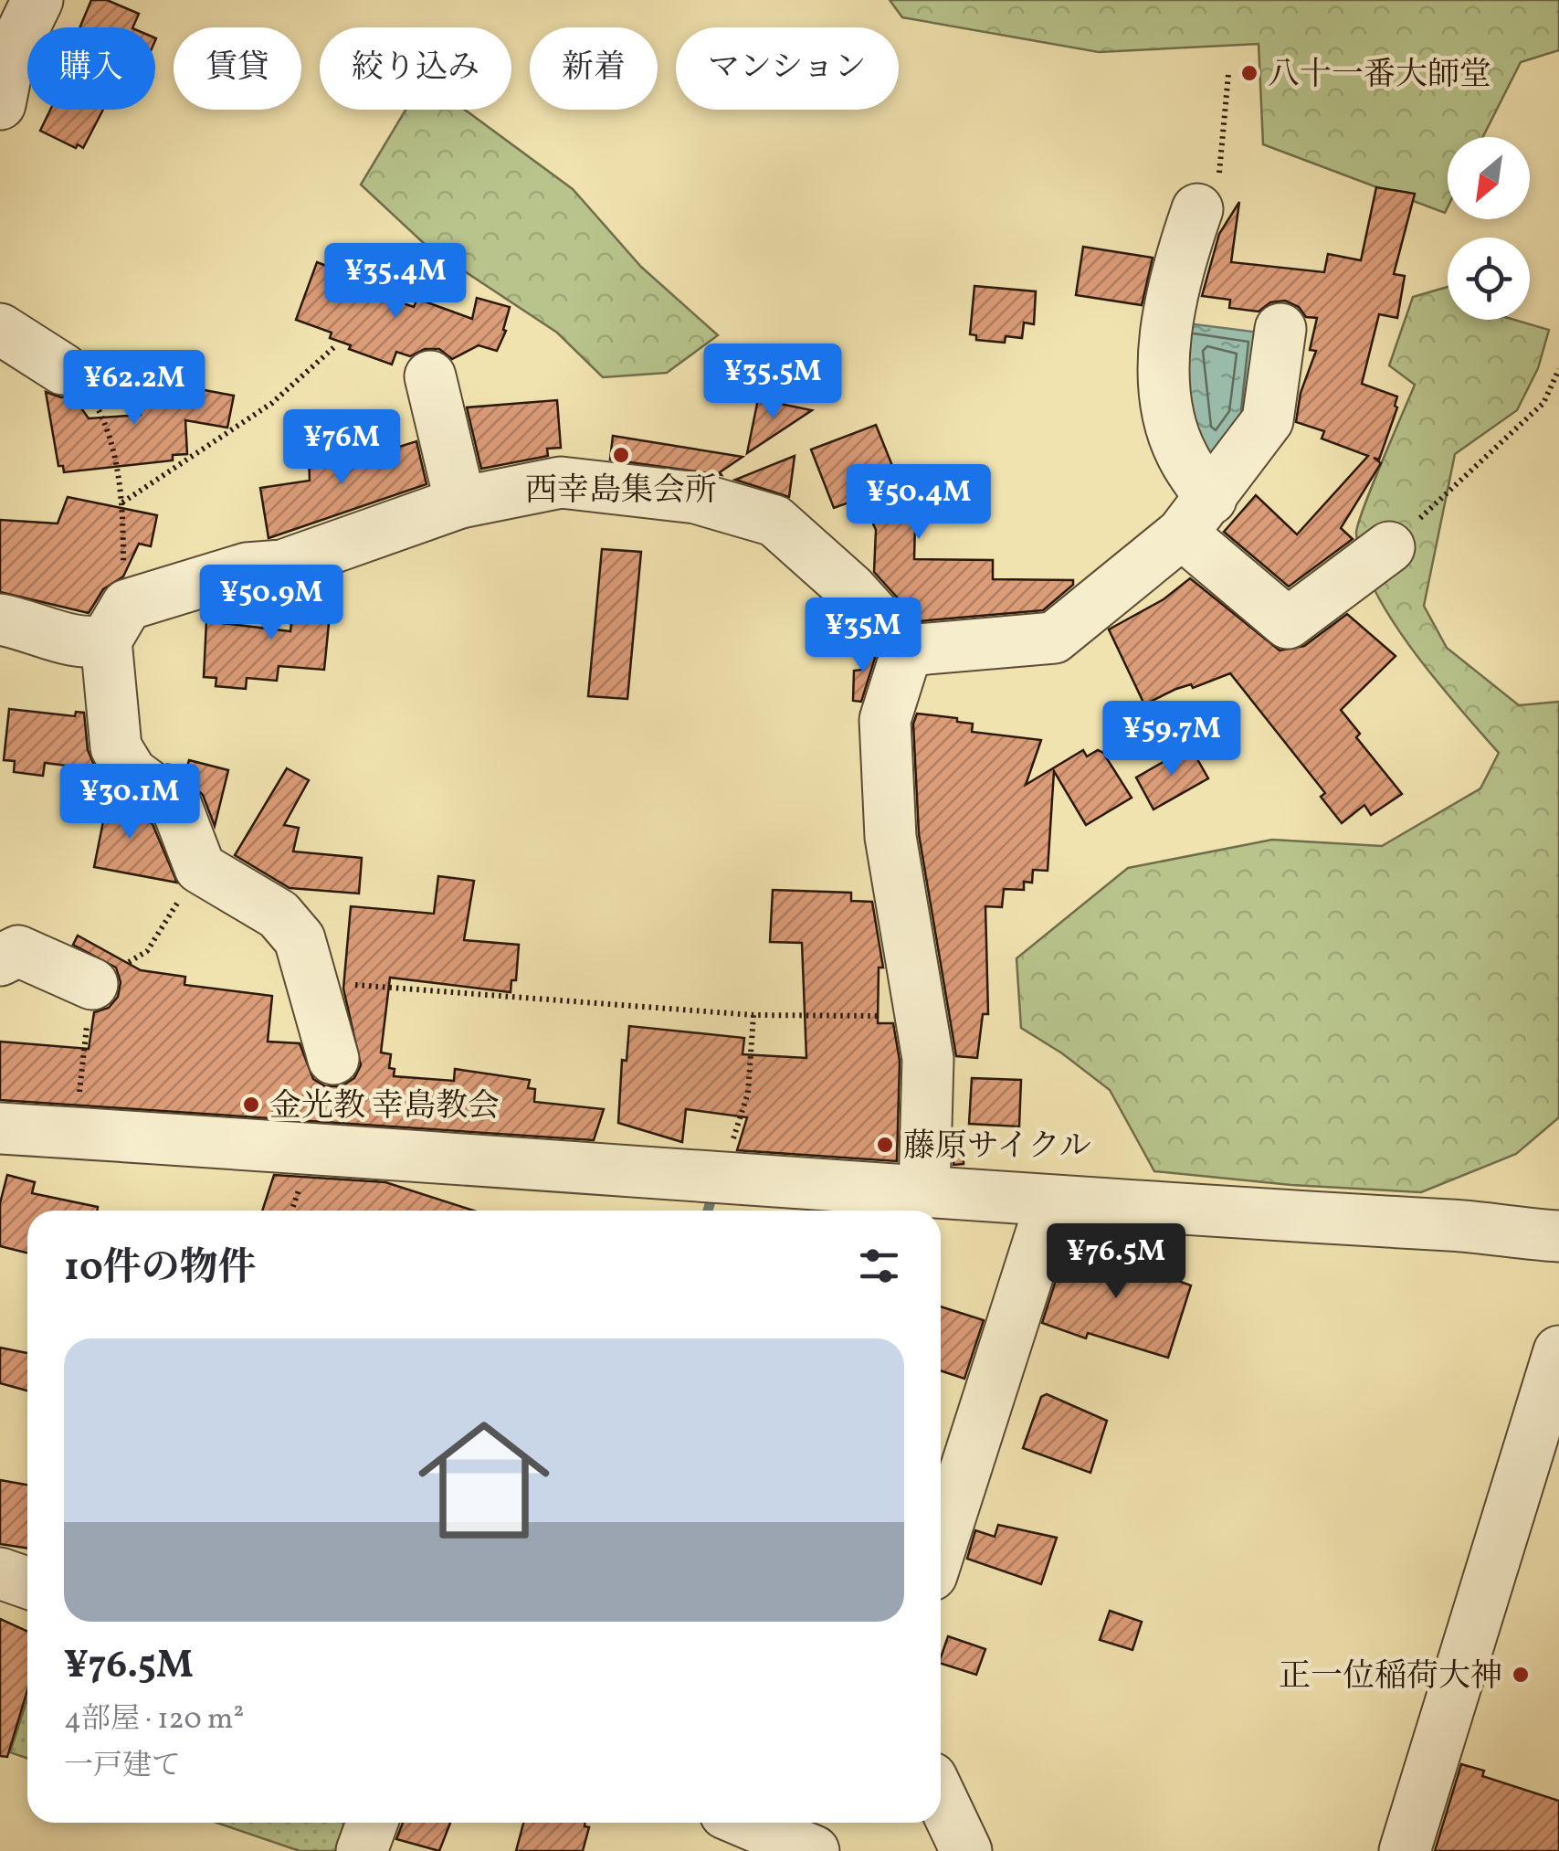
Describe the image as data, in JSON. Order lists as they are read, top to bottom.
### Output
{
  "places": [
    "八十一番大師堂",
    "西幸島集会所",
    "金光教 幸島教会",
    "藤原サイクル",
    "正一位稲荷大神"
  ],
  "north": "bottom left",
  "page": {
    "chip": [
      "購入",
      "賃貸",
      "絞り込み",
      "新着",
      "マンション"
    ],
    "price": [
      "¥35.4M",
      "¥35.5M",
      "¥62.2M",
      "¥76M",
      "¥50.4M",
      "¥50.9M",
      "¥35M",
      "¥59.7M",
      "¥30.1M",
      "¥76.5M"
    ],
    "heading": "10件の物件",
    "list": [
      {
        "name": "¥76.5M",
        "note": "4部屋 · 120 m² · 一戸建て"
      }
    ]
  }
}
